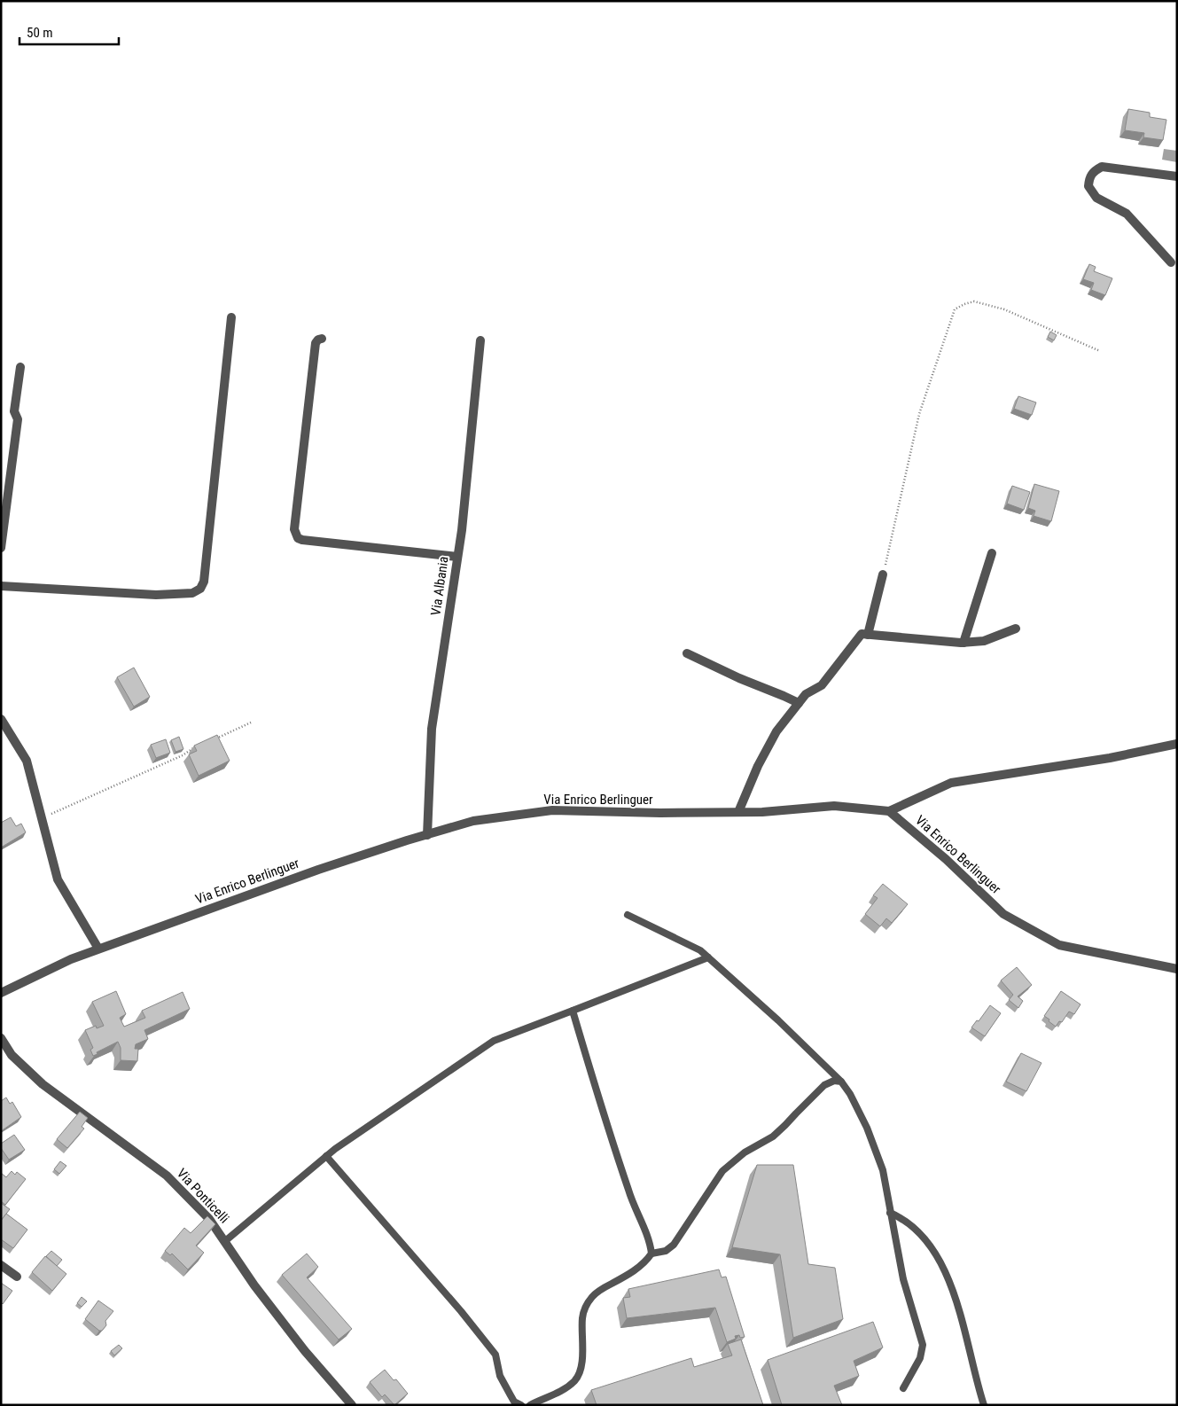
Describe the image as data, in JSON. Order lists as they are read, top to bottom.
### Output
{
  "streets": {
    "street": ["Via Albania", "Via Enrico Berlinguer", "Via Ponticelli"]
  },
  "crossings": [
    ["Via Albania", "Via Enrico Berlinguer"]
  ],
  "scale_bar": "50 m"
}
